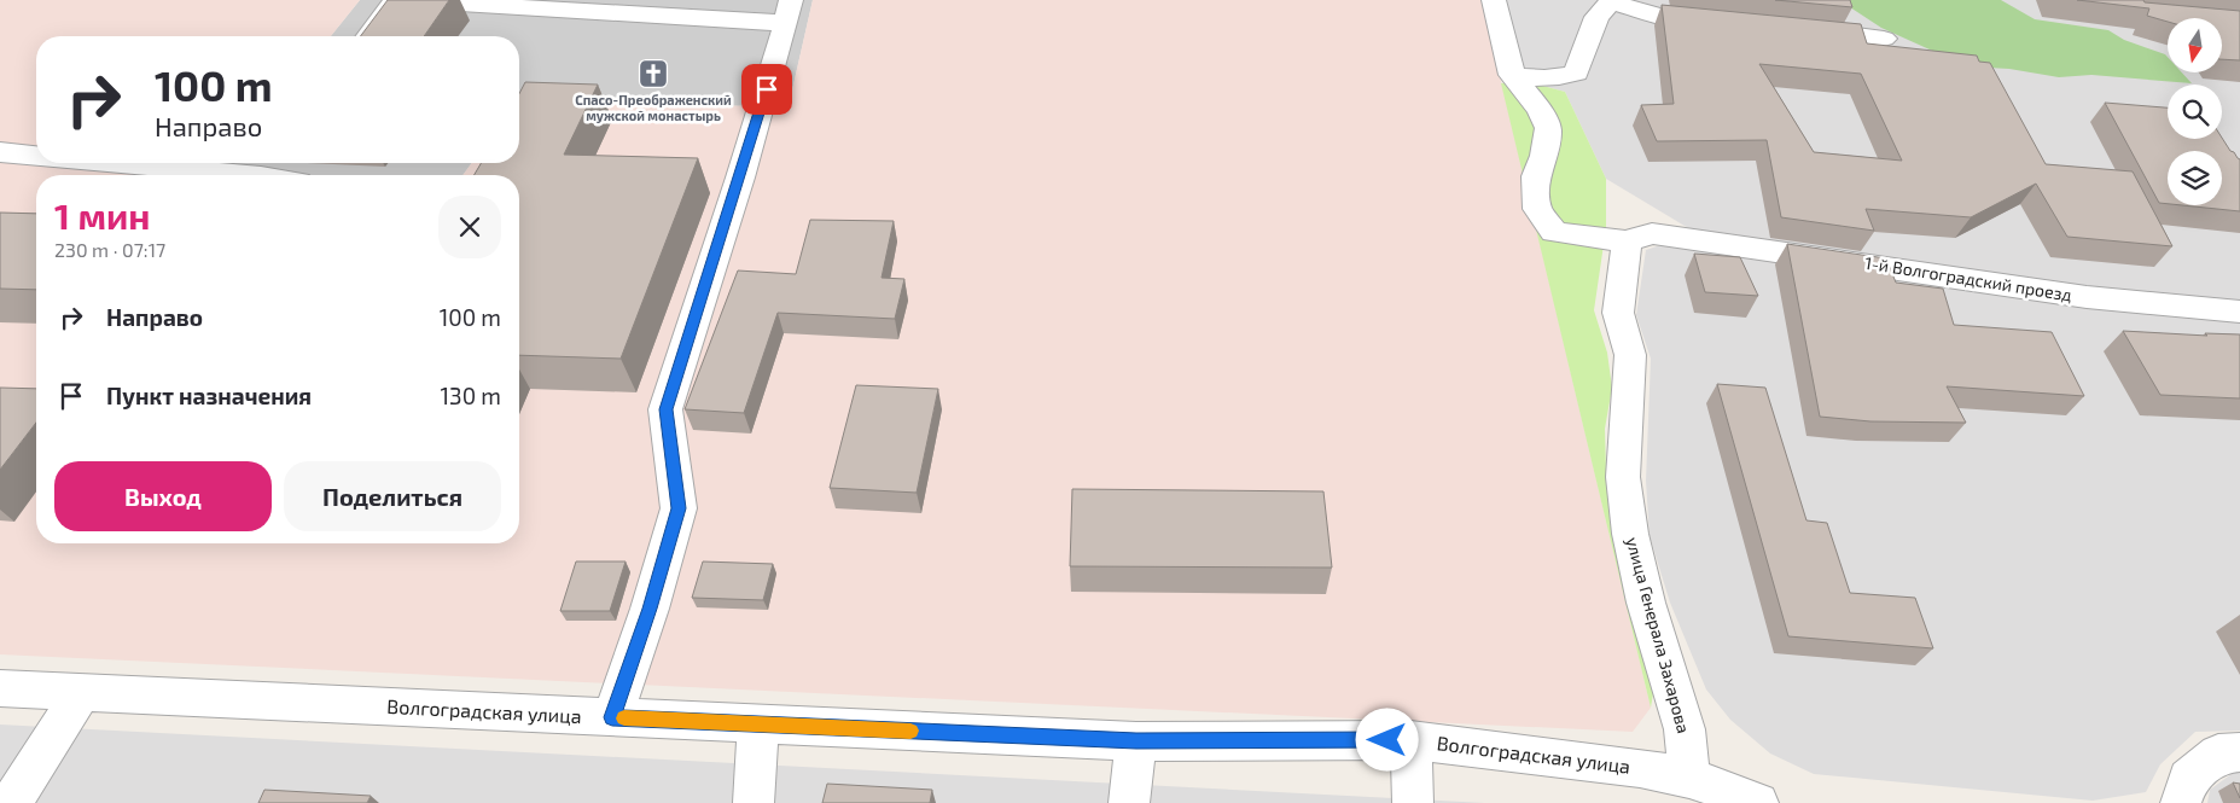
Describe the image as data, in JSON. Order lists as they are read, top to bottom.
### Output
{
  "streets": {
    "street": ["1-й Волгоградский проезд", "улица Генерала Захарова", "Волгоградская улица"]
  },
  "crossings": [
    ["1-й Волгоградский проезд", "улица Генерала Захарова"],
    ["улица Генерала Захарова", "Волгоградская улица"]
  ],
  "places": {
    "church": ["Спасо-Преображенский мужской монастырь"]
  },
  "north": "bottom",
  "page": {
    "turn": ["100 m", "Направо"],
    "heading": ["1 мин", "230 m · 07:17"],
    "list": [
      {
        "name": "Направо",
        "value": "100 m"
      },
      {
        "name": "Пункт назначения",
        "value": "130 m"
      }
    ],
    "buttons": ["Выход", "Поделиться"]
  }
}
